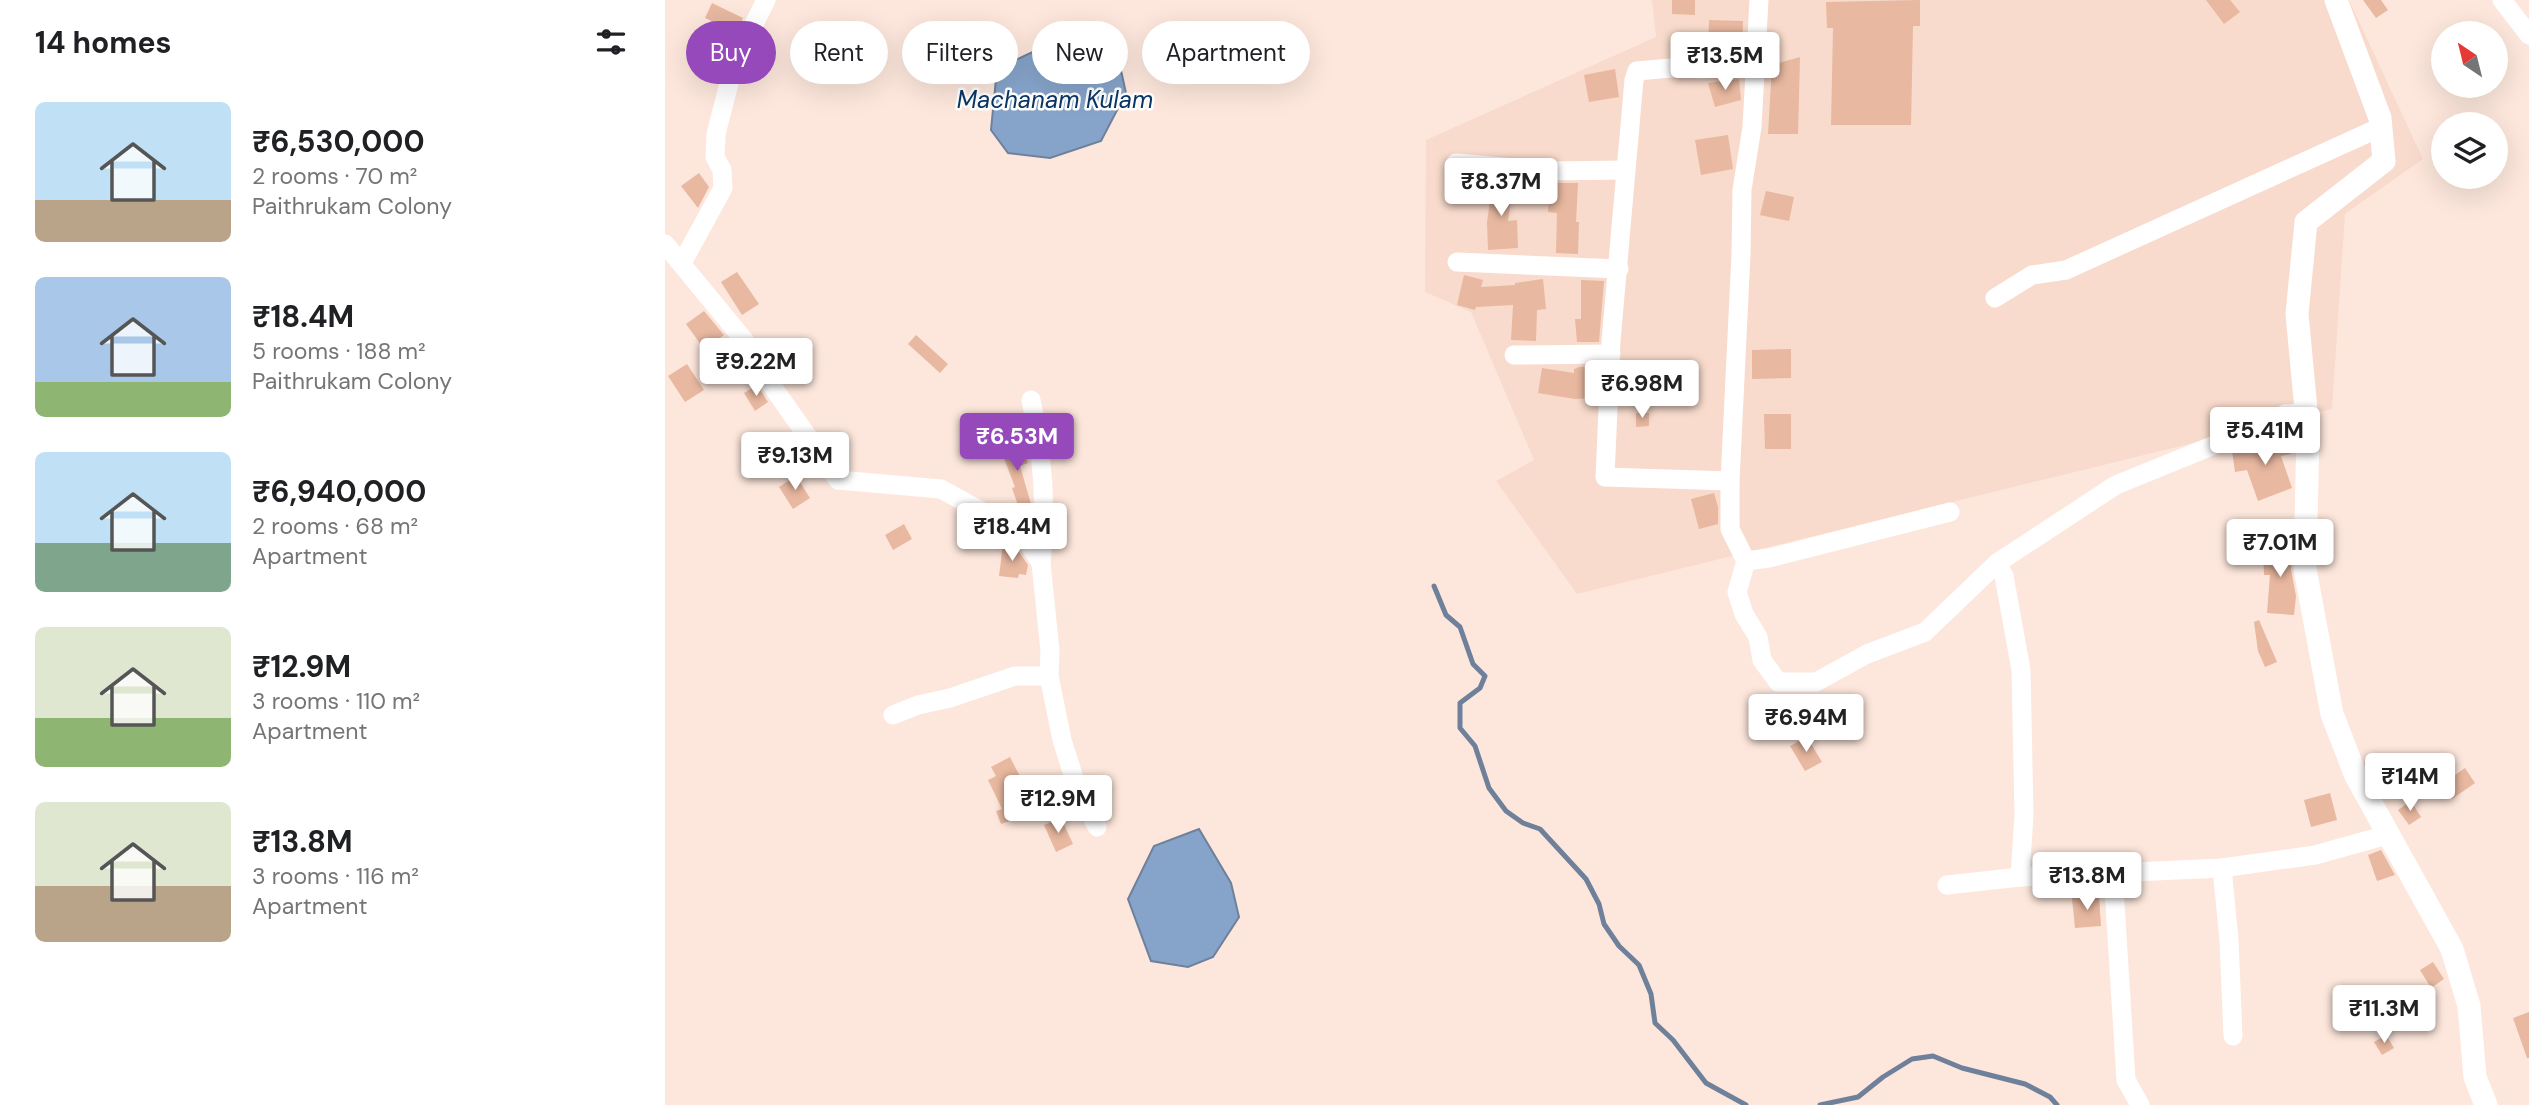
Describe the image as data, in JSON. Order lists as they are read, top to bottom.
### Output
{
  "water": ["Machanam Kulam"],
  "north": "top left",
  "page": {
    "heading": "14 homes",
    "chip": [
      "Buy",
      "Rent",
      "Filters",
      "New",
      "Apartment"
    ],
    "price": [
      "₹13.5M",
      "₹8.37M",
      "₹9.22M",
      "₹6.98M",
      "₹5.41M",
      "₹6.53M",
      "₹9.13M",
      "₹18.4M",
      "₹7.01M",
      "₹6.94M",
      "₹14M",
      "₹12.9M",
      "₹13.8M",
      "₹11.3M"
    ],
    "list": [
      {
        "name": "₹6,530,000",
        "note": "2 rooms · 70 m² · Paithrukam Colony"
      },
      {
        "name": "₹18.4M",
        "note": "5 rooms · 188 m² · Paithrukam Colony"
      },
      {
        "name": "₹6,940,000",
        "note": "2 rooms · 68 m² · Apartment"
      },
      {
        "name": "₹12.9M",
        "note": "3 rooms · 110 m² · Apartment"
      },
      {
        "name": "₹13.8M",
        "note": "3 rooms · 116 m² · Apartment"
      }
    ]
  }
}
